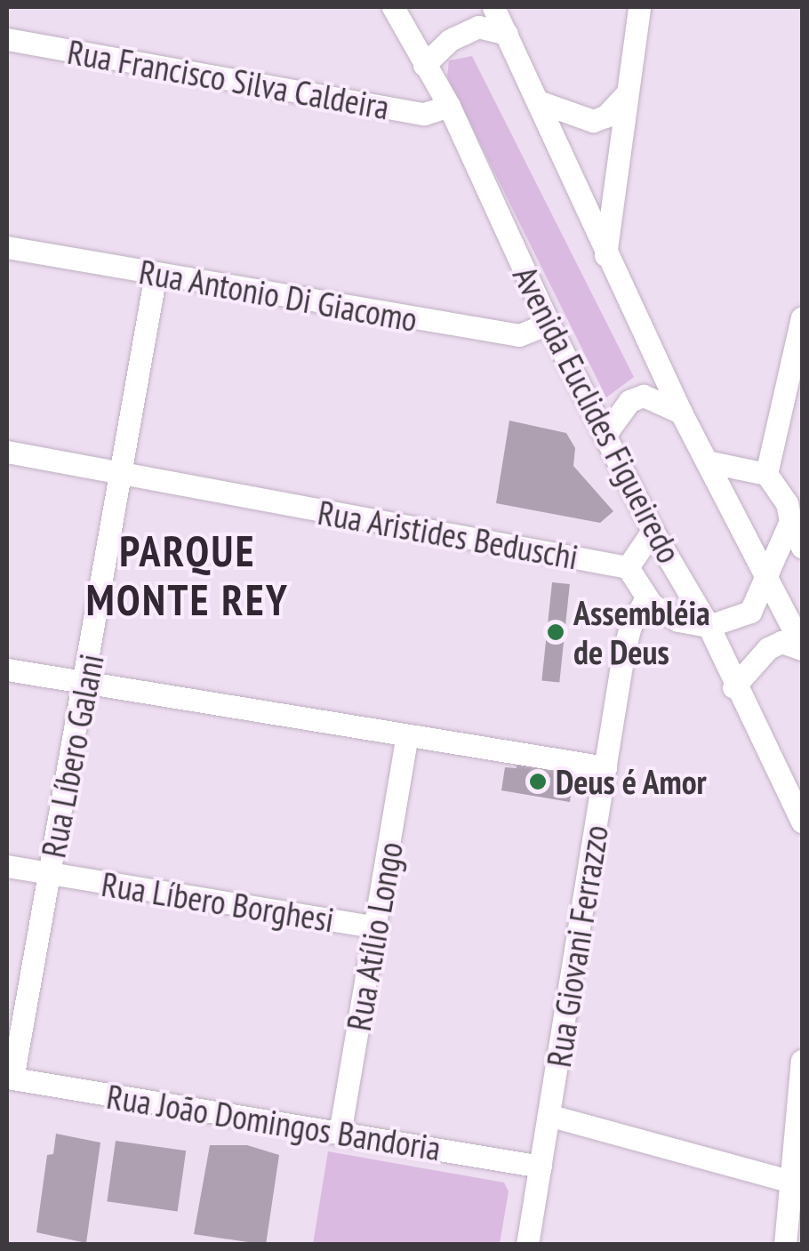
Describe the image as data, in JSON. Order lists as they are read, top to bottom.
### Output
{
  "streets": {
    "street": [
      "Rua Francisco Silva Caldeira",
      "Rua Antonio Di Giacomo",
      "Avenida Euclides Figueiredo",
      "Rua Aristides Beduschi",
      "Rua Líbero Galani",
      "Rua Líbero Borghesi",
      "Rua Atílio Longo",
      "Rua Giovani Ferrazzo",
      "Rua João Domingos Bandoria"
    ]
  },
  "crossings": [
    ["Rua Francisco Silva Caldeira", "Avenida Euclides Figueiredo"],
    ["Rua Antonio Di Giacomo", "Avenida Euclides Figueiredo"],
    ["Rua Antonio Di Giacomo", "Rua Líbero Galani"],
    ["Rua Aristides Beduschi", "Rua Líbero Galani"],
    ["Rua Líbero Galani", "Rua Líbero Borghesi"],
    ["Rua Líbero Galani", "Rua João Domingos Bandoria"],
    ["Rua Líbero Borghesi", "Rua Atílio Longo"],
    ["Rua Atílio Longo", "Rua João Domingos Bandoria"],
    ["Rua Giovani Ferrazzo", "Rua João Domingos Bandoria"]
  ],
  "districts": ["PARQUE MONTE REY"],
  "places": ["Assembléia de Deus", "Deus é Amor"]
}
